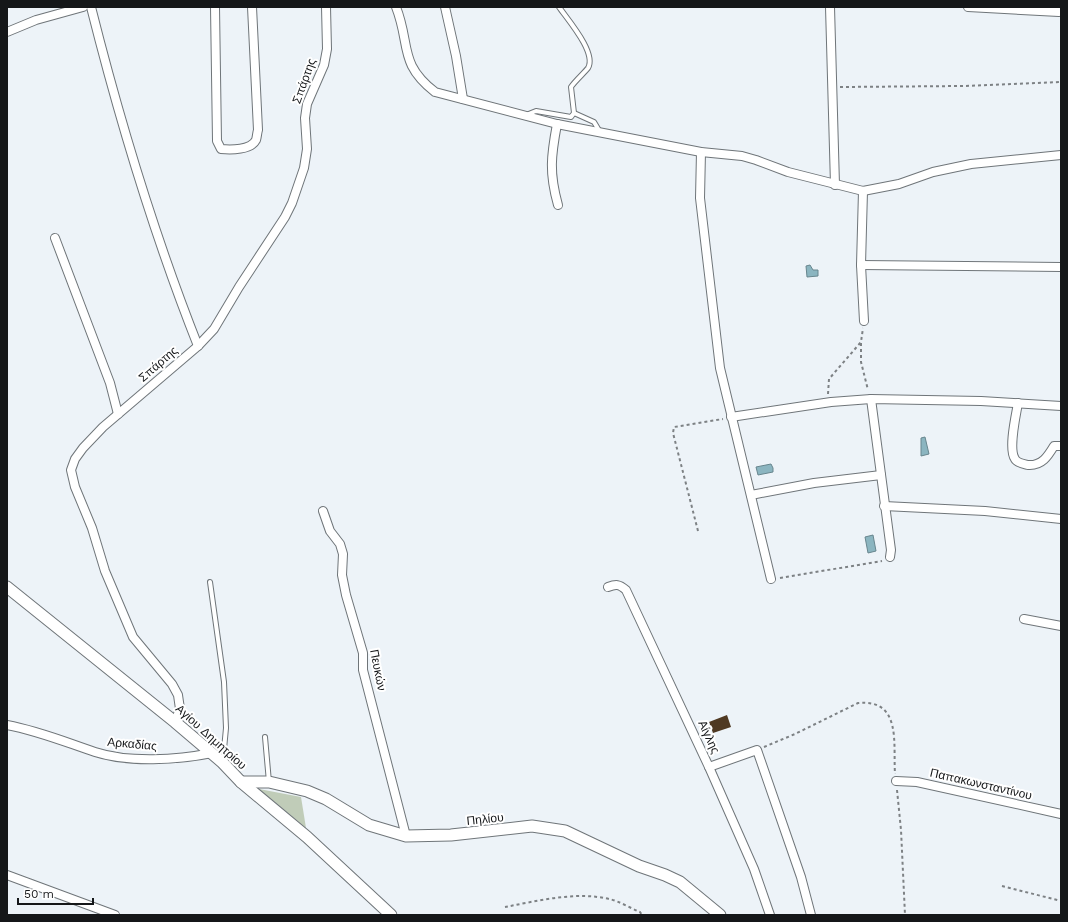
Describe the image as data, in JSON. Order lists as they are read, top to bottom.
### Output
{
  "streets": {
    "street": [
      "Σπάρτης",
      "Πευκών",
      "Αγίου Δημητρίου",
      "Αίγλης",
      "Αρκαδίας",
      "Παπακωνσταντίνου",
      "Πηλίου"
    ]
  },
  "crossings": [
    ["Σπάρτης", "Αγίου Δημητρίου"],
    ["Πευκών", "Πηλίου"],
    ["Αγίου Δημητρίου", "Αρκαδίας"],
    ["Αγίου Δημητρίου", "Πηλίου"]
  ],
  "scale_bar": "50 m"
}
